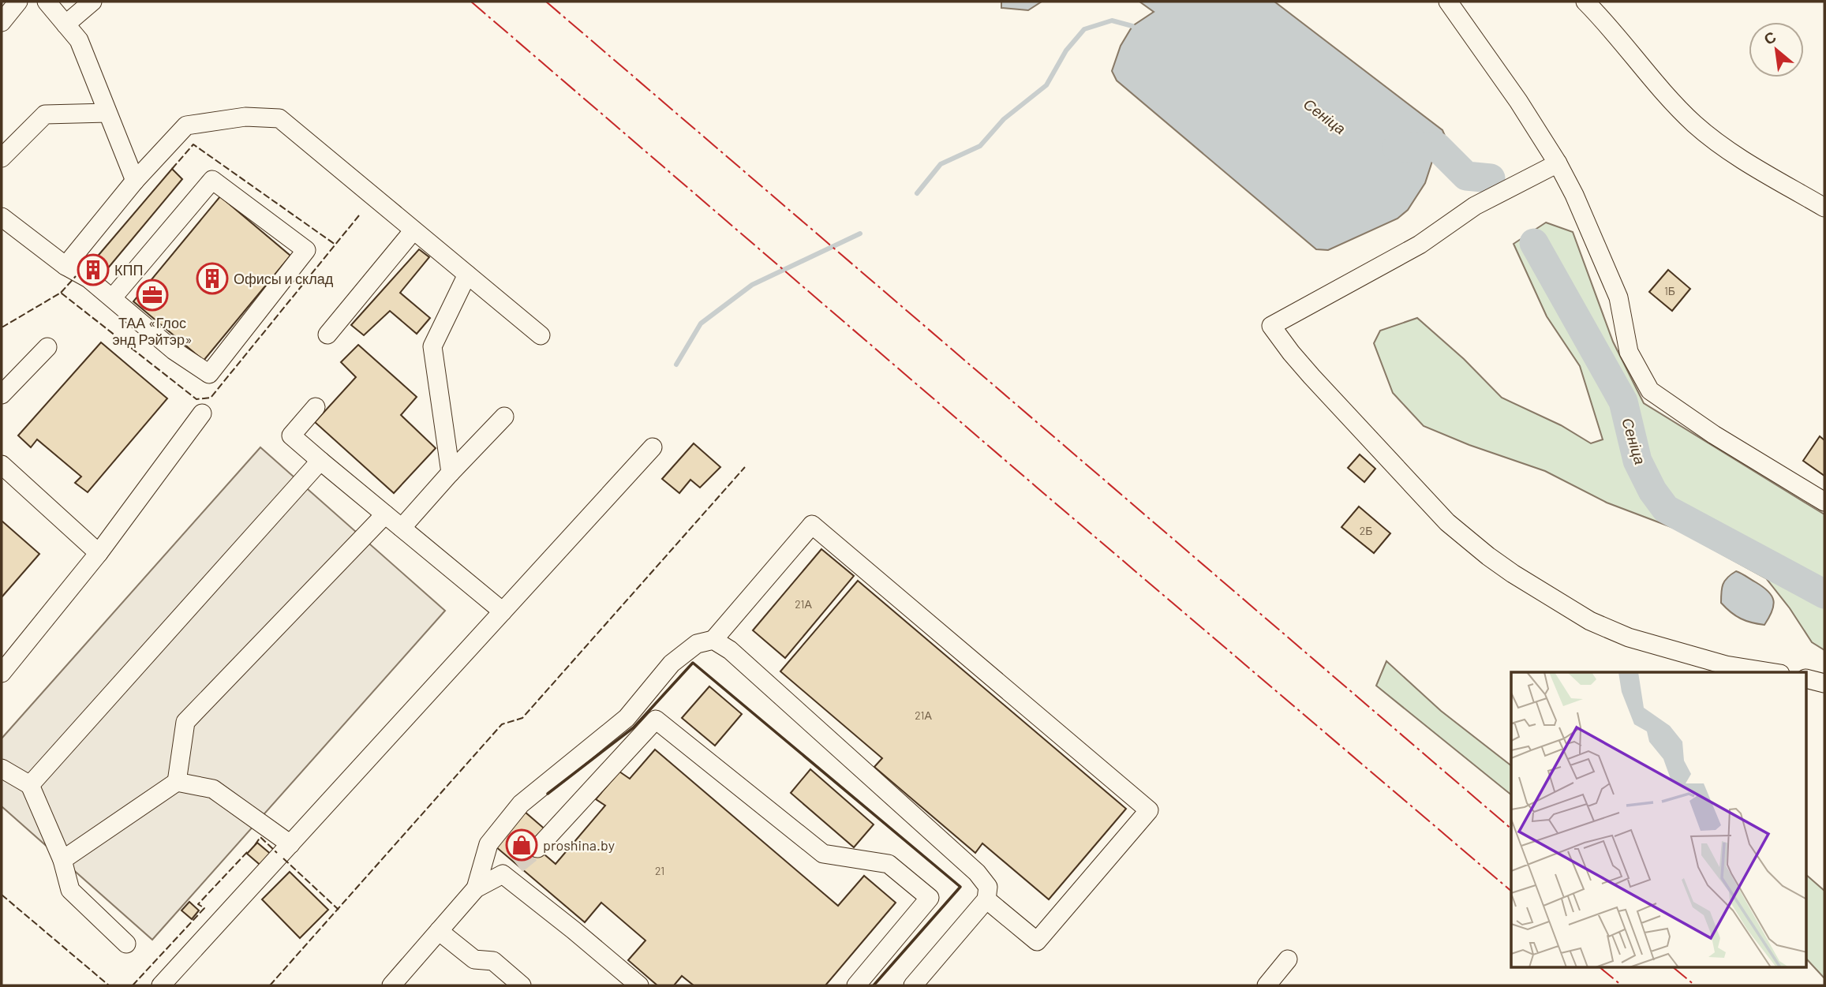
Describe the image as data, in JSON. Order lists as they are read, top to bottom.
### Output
{
  "water": ["Сеніца"],
  "places": {
    "building": ["КПП", "Офисы и склад"],
    "office": ["ТАА «Глос энд Рэйтэр»"],
    "shop": ["proshina.by"]
  },
  "house_numbers": [
    "1Б",
    "2Б",
    "21А",
    "21А",
    "21"
  ],
  "north": "top left"
}
